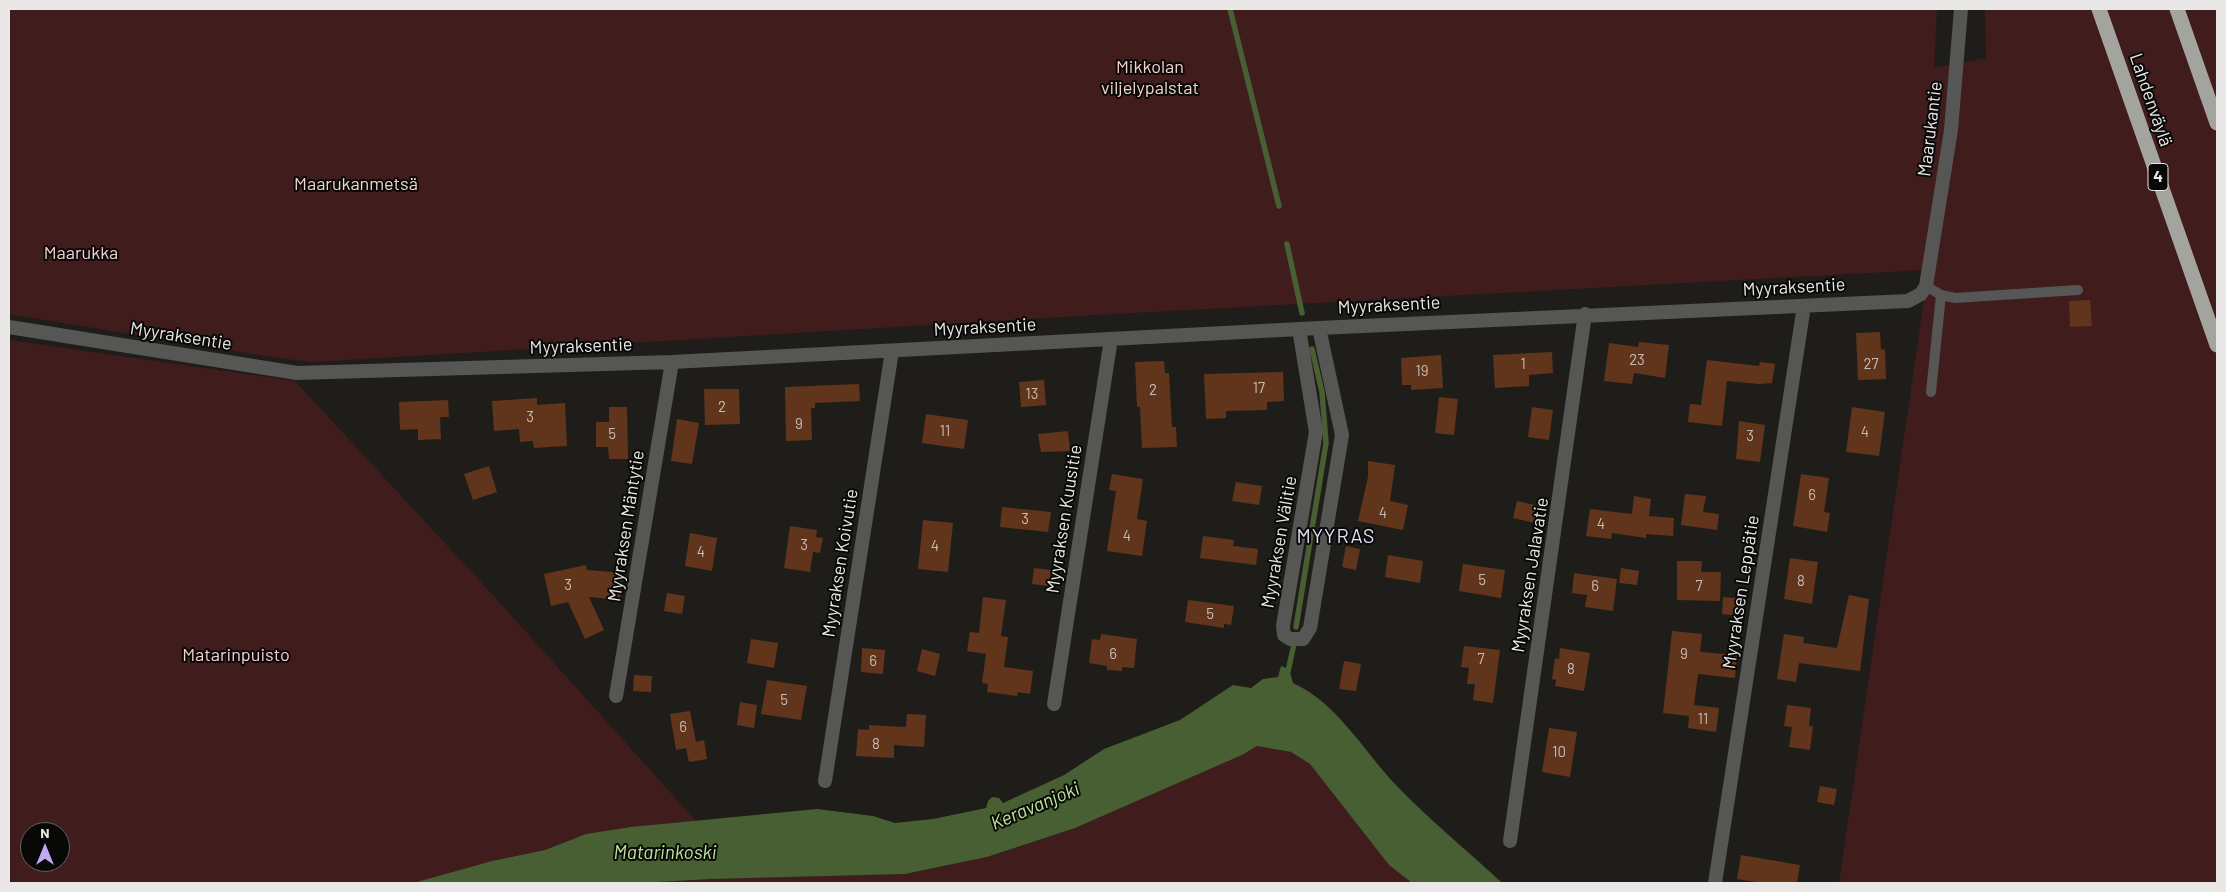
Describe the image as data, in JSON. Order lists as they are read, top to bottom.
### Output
{
  "streets": {
    "highway": ["Lahdenväylä", "4"],
    "street": [
      "Maarukantie",
      "Myyraksentie",
      "Myyraksen Kuusitie",
      "Myyraksen Mäntytie",
      "Myyraksen Välitie",
      "Myyraksen Koivutie",
      "Myyraksen Jalavatie",
      "Myyraksen Leppätie"
    ]
  },
  "crossings": [
    ["Maarukantie", "Myyraksentie"],
    ["Myyraksentie", "Myyraksen Kuusitie"],
    ["Myyraksentie", "Myyraksen Mäntytie"],
    ["Myyraksentie", "Myyraksen Välitie"],
    ["Myyraksentie", "Myyraksen Koivutie"],
    ["Myyraksentie", "Myyraksen Jalavatie"],
    ["Myyraksentie", "Myyraksen Leppätie"]
  ],
  "districts": ["MYYRAS"],
  "water": ["Keravanjoki", "Matarinkoski"],
  "parks": [
    "Mikkolan viljelypalstat",
    "Maarukanmetsä",
    "Maarukka",
    "Matarinpuisto"
  ],
  "house_numbers": [
    "23",
    "1",
    "27",
    "19",
    "17",
    "2",
    "13",
    "2",
    "3",
    "9",
    "11",
    "4",
    "5",
    "3",
    "6",
    "4",
    "3",
    "4",
    "4",
    "3",
    "4",
    "4",
    "5",
    "8",
    "3",
    "6",
    "7",
    "5",
    "6",
    "9",
    "7",
    "6",
    "8",
    "5",
    "11",
    "6",
    "8",
    "10"
  ],
  "north": "top"
}
